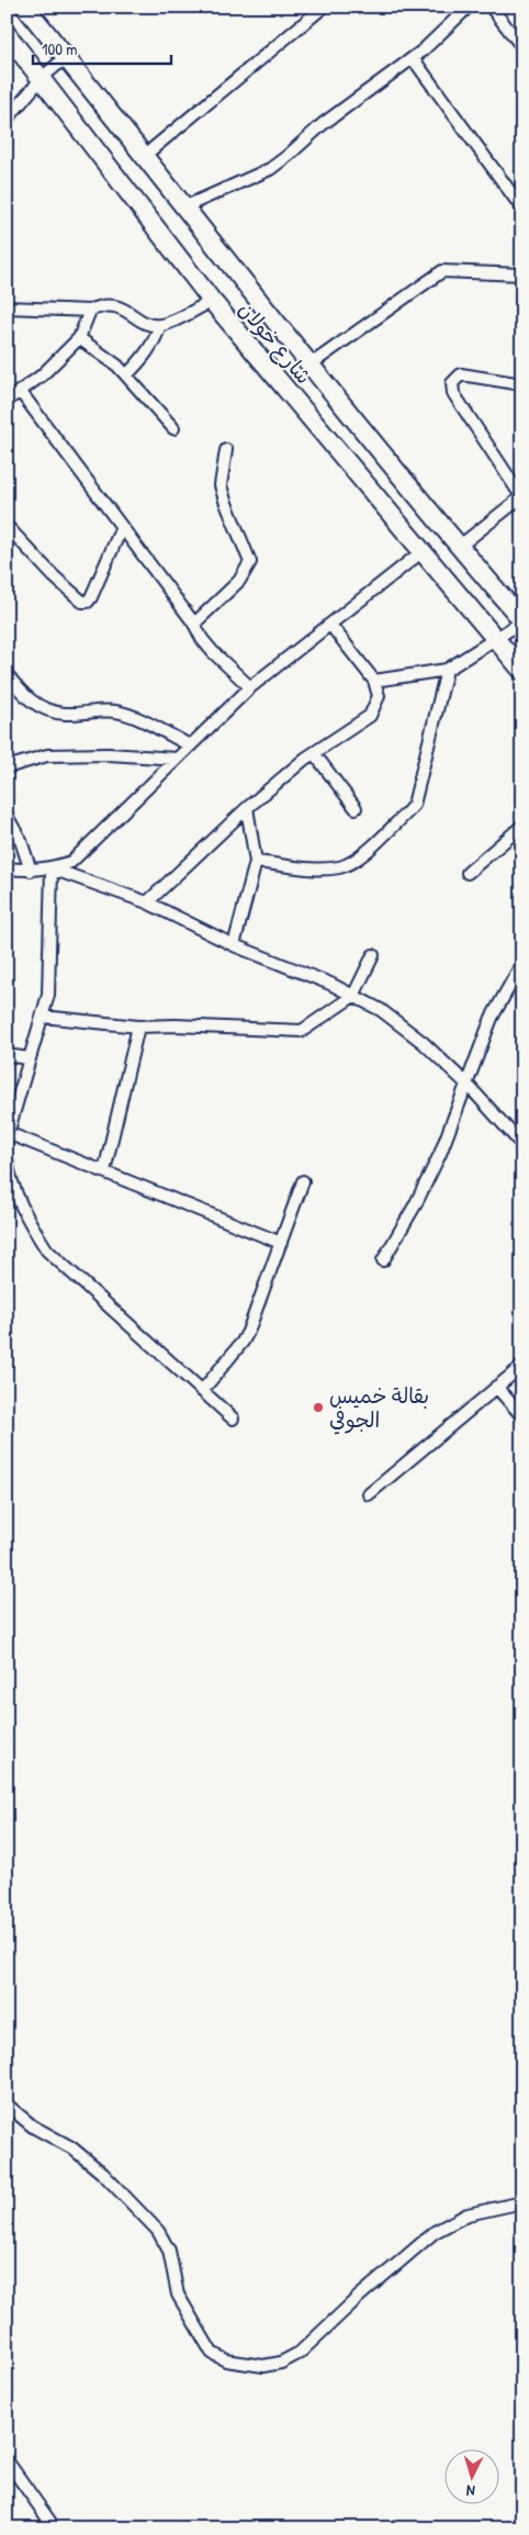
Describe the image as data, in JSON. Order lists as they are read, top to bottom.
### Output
{
  "streets": {
    "main road": ["شارع خولان"]
  },
  "places": ["بقالة خميس الجوفي"],
  "scale_bar": "100 m",
  "north": "bottom"
}
